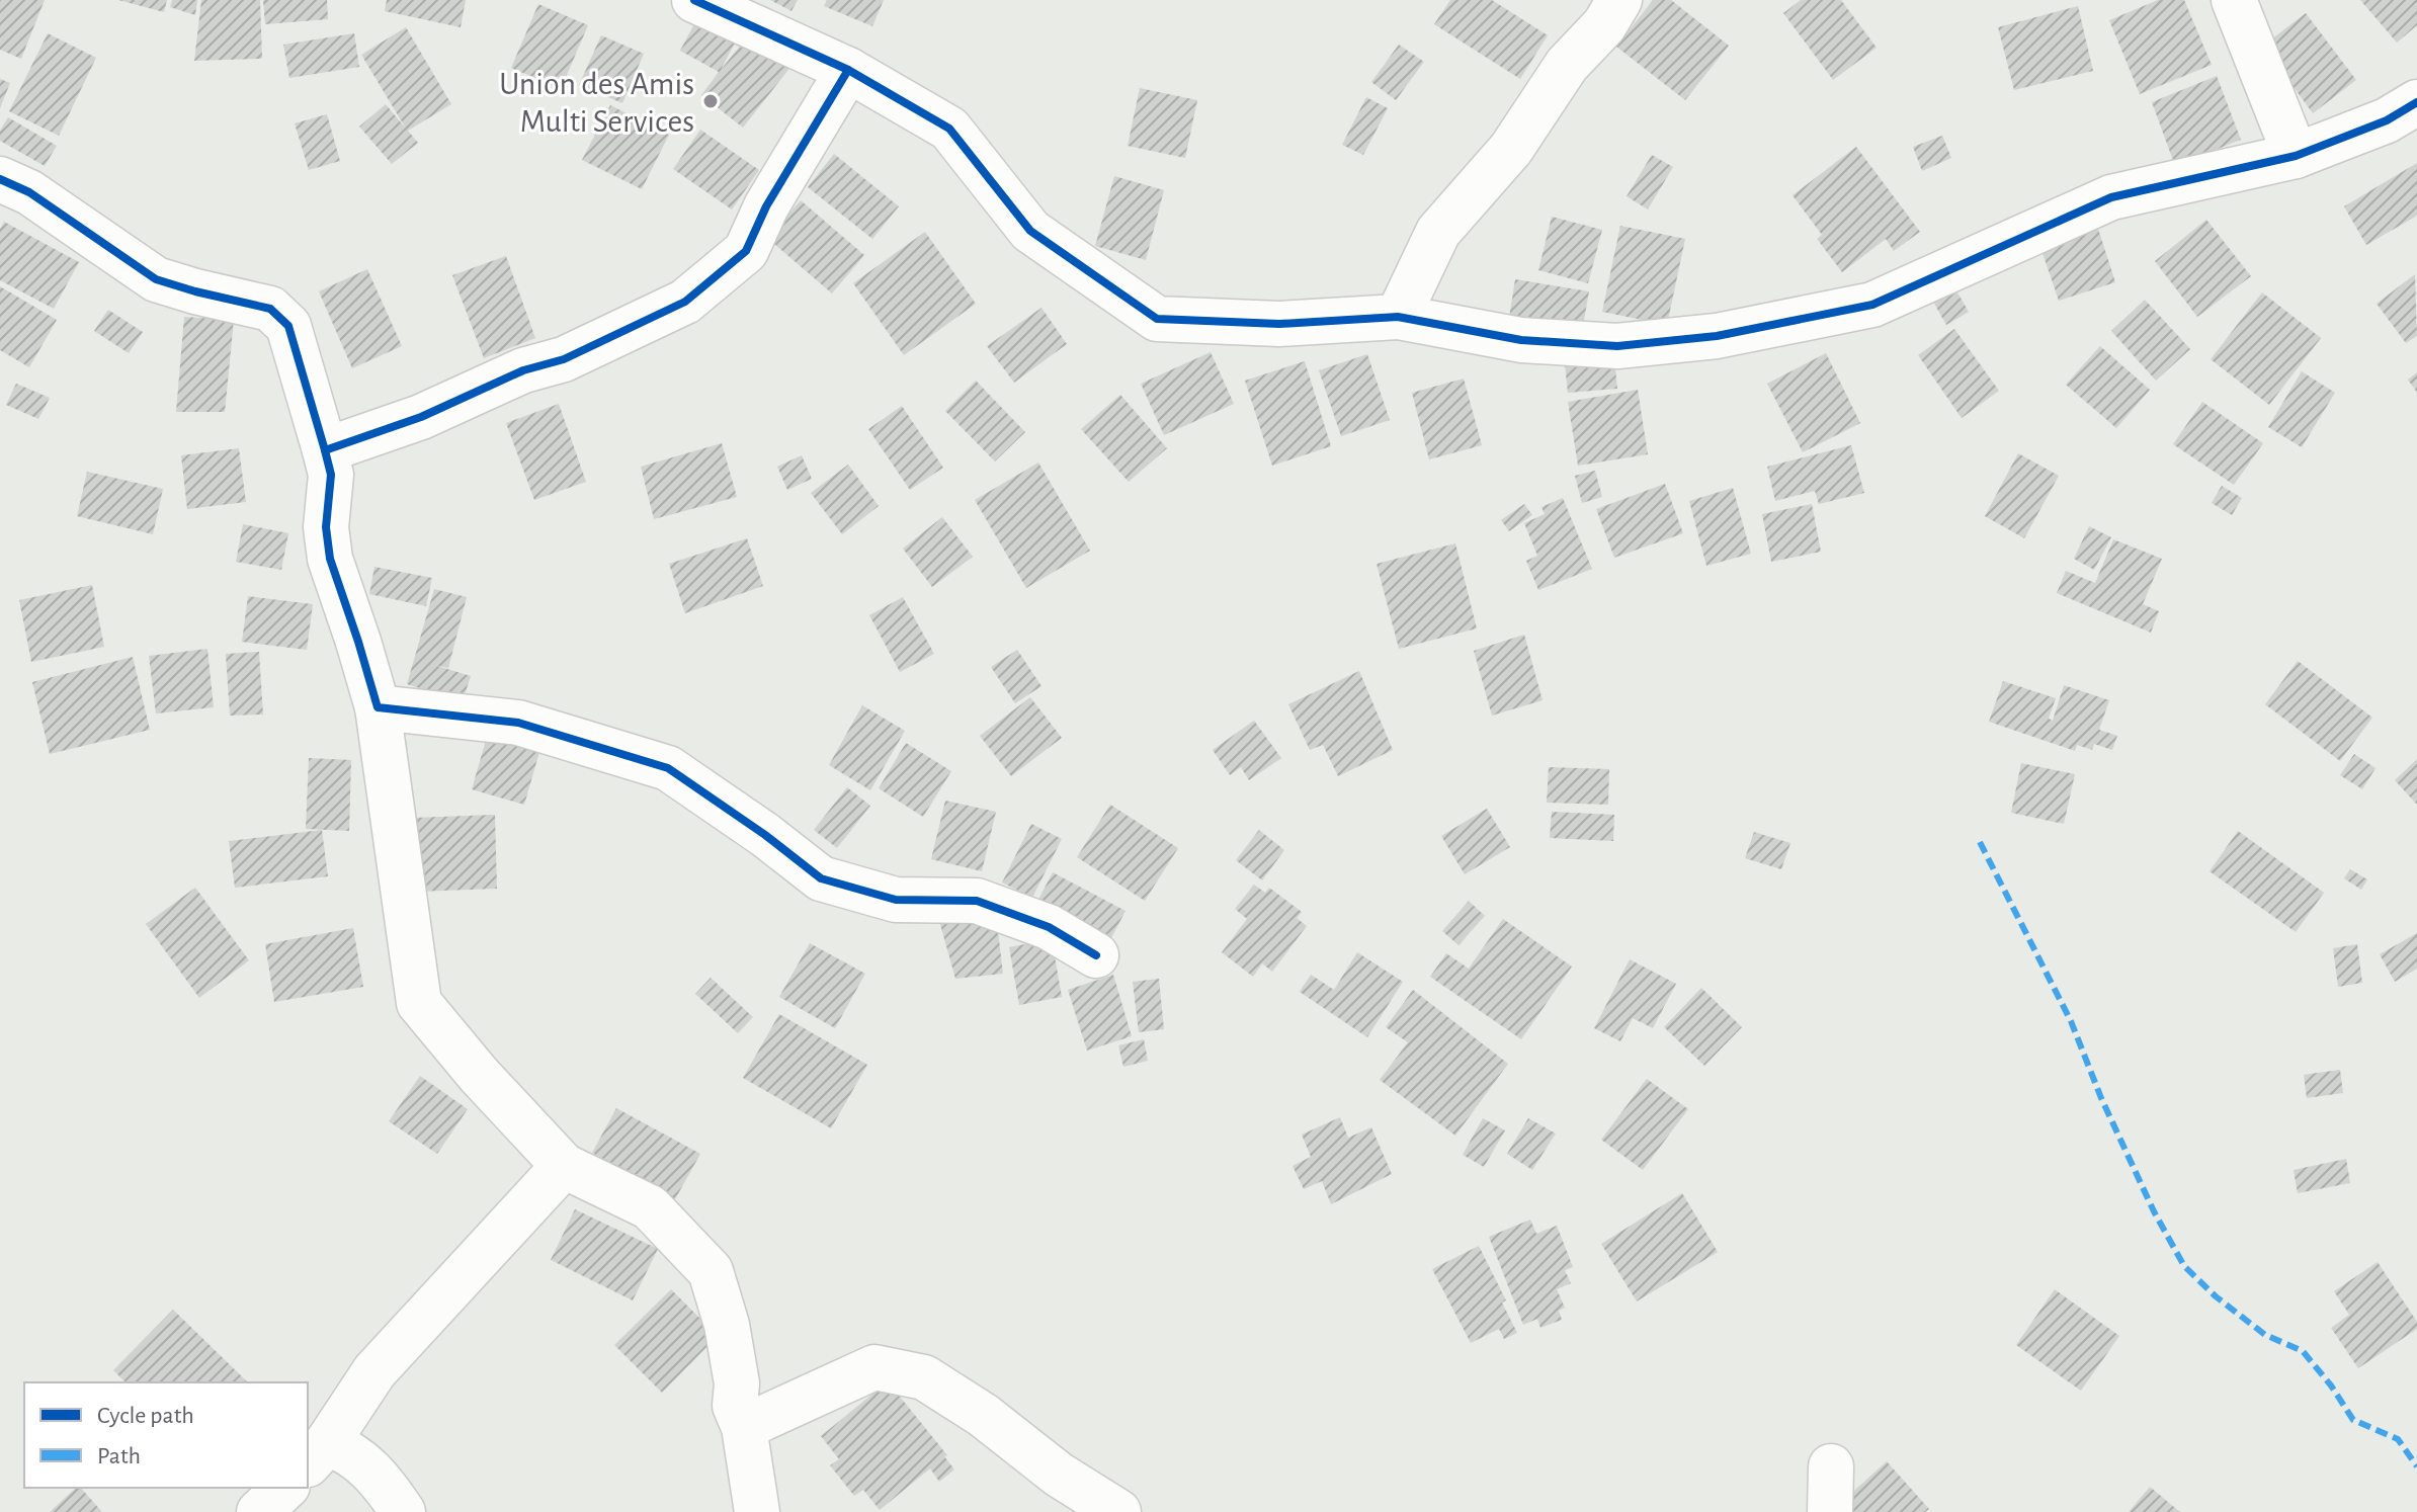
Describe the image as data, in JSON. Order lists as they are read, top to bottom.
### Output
{
  "places": ["Union des Amis Multi Services"],
  "legend": ["Cycle path", "Path"]
}
